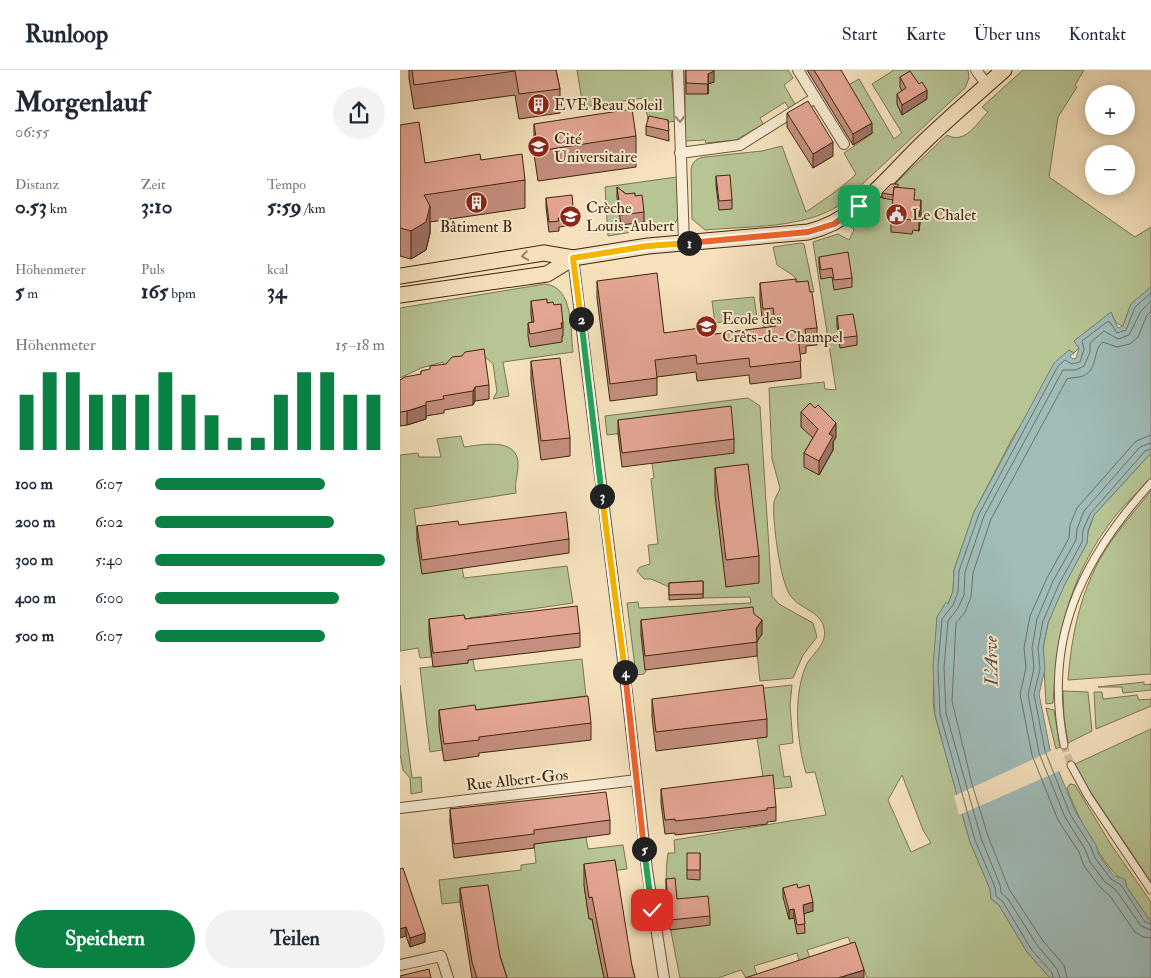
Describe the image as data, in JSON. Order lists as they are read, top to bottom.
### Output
{
  "streets": {
    "street": ["Rue Albert-Gos"]
  },
  "water": ["L'Arve"],
  "places": {
    "building": ["EVE Beau Soleil", "Bâtiment B"],
    "school or university": ["Cité Universitaire", "Crèche Louis-Aubert", "Ecole des Crêts-de-Champel"],
    "public building": ["Le Chalet"]
  },
  "page": {
    "header": "Runloop",
    "nav": [
      "Start",
      "Karte",
      "Über uns",
      "Kontakt"
    ],
    "heading": ["Morgenlauf", "06:55"],
    "map_buttons": ["+", "−"],
    "stats": [
      ["Distanz", "0.53 km"],
      ["Zeit", "3:10"],
      ["Tempo", "5:59 /km"],
      ["Höhenmeter", "5 m"],
      ["Puls", "165 bpm"],
      ["kcal", "34"]
    ],
    "pins": [
      "1",
      "2",
      "3",
      "4",
      "5"
    ],
    "chart": ["Höhenmeter", "15–18 m"],
    "list": [
      {
        "name": "100 m",
        "note": "6:07"
      },
      {
        "name": "200 m",
        "note": "6:02"
      },
      {
        "name": "300 m",
        "note": "5:40"
      },
      {
        "name": "400 m",
        "note": "6:00"
      },
      {
        "name": "500 m",
        "note": "6:07"
      }
    ],
    "buttons": ["Speichern", "Teilen"]
  }
}
